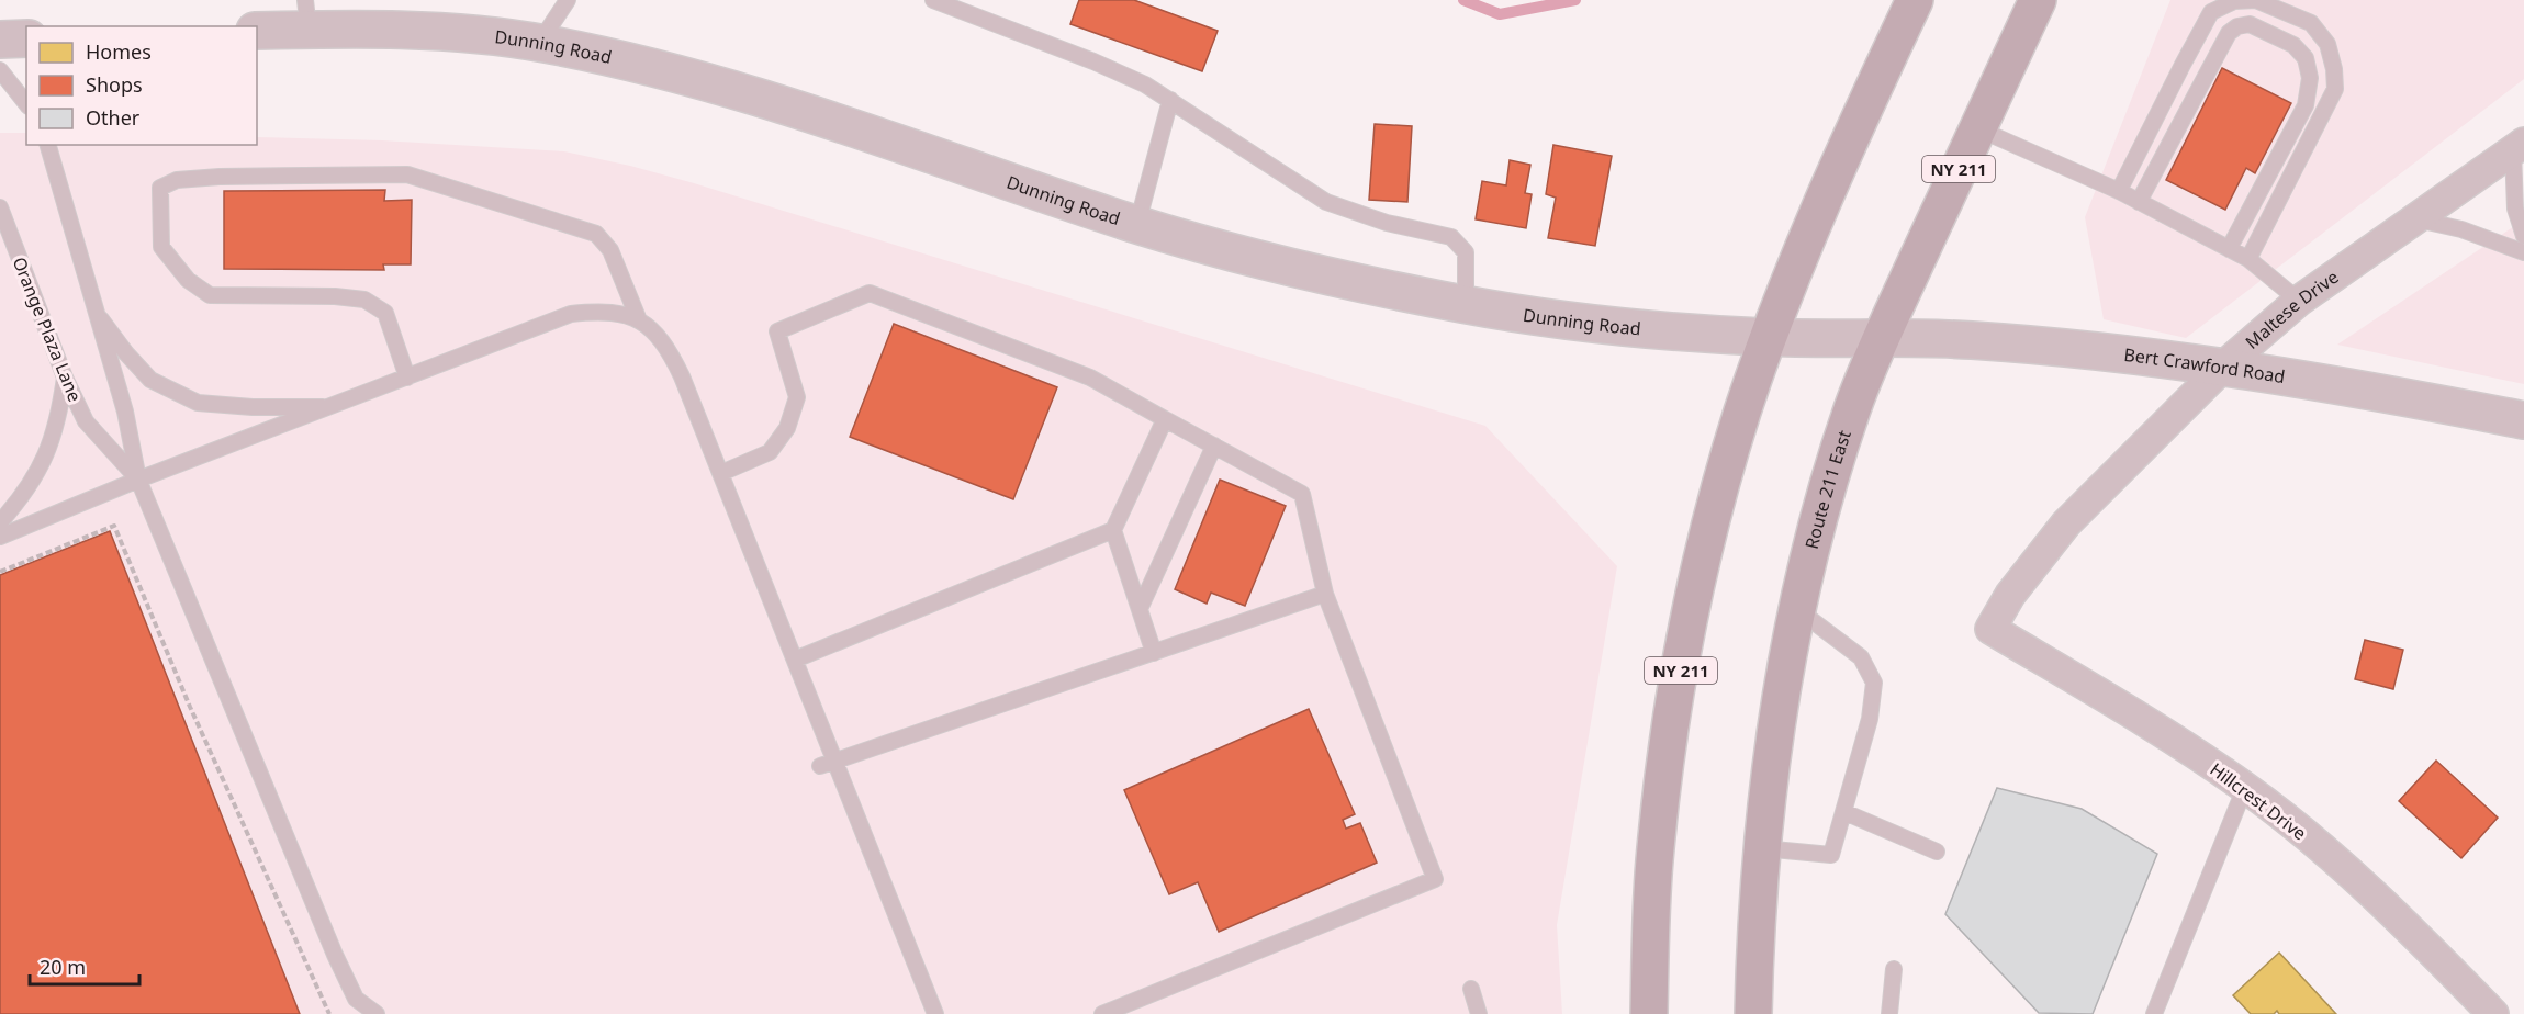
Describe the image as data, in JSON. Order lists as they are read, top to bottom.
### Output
{
  "streets": {
    "main road": ["NY 211", "Route 211 East"],
    "street": [
      "Dunning Road",
      "Maltese Drive",
      "Bert Crawford Road",
      "Hillcrest Drive"
    ],
    "lane": ["Orange Plaza Lane"]
  },
  "crossings": [
    ["Dunning Road", "NY 211"],
    ["Dunning Road", "Bert Crawford Road"],
    ["Dunning Road", "Route 211 East"],
    ["Maltese Drive", "Bert Crawford Road"],
    ["Maltese Drive", "Hillcrest Drive"],
    ["Bert Crawford Road", "Route 211 East"]
  ],
  "legend": ["Homes", "Shops", "Other"],
  "scale_bar": "20 m"
}
